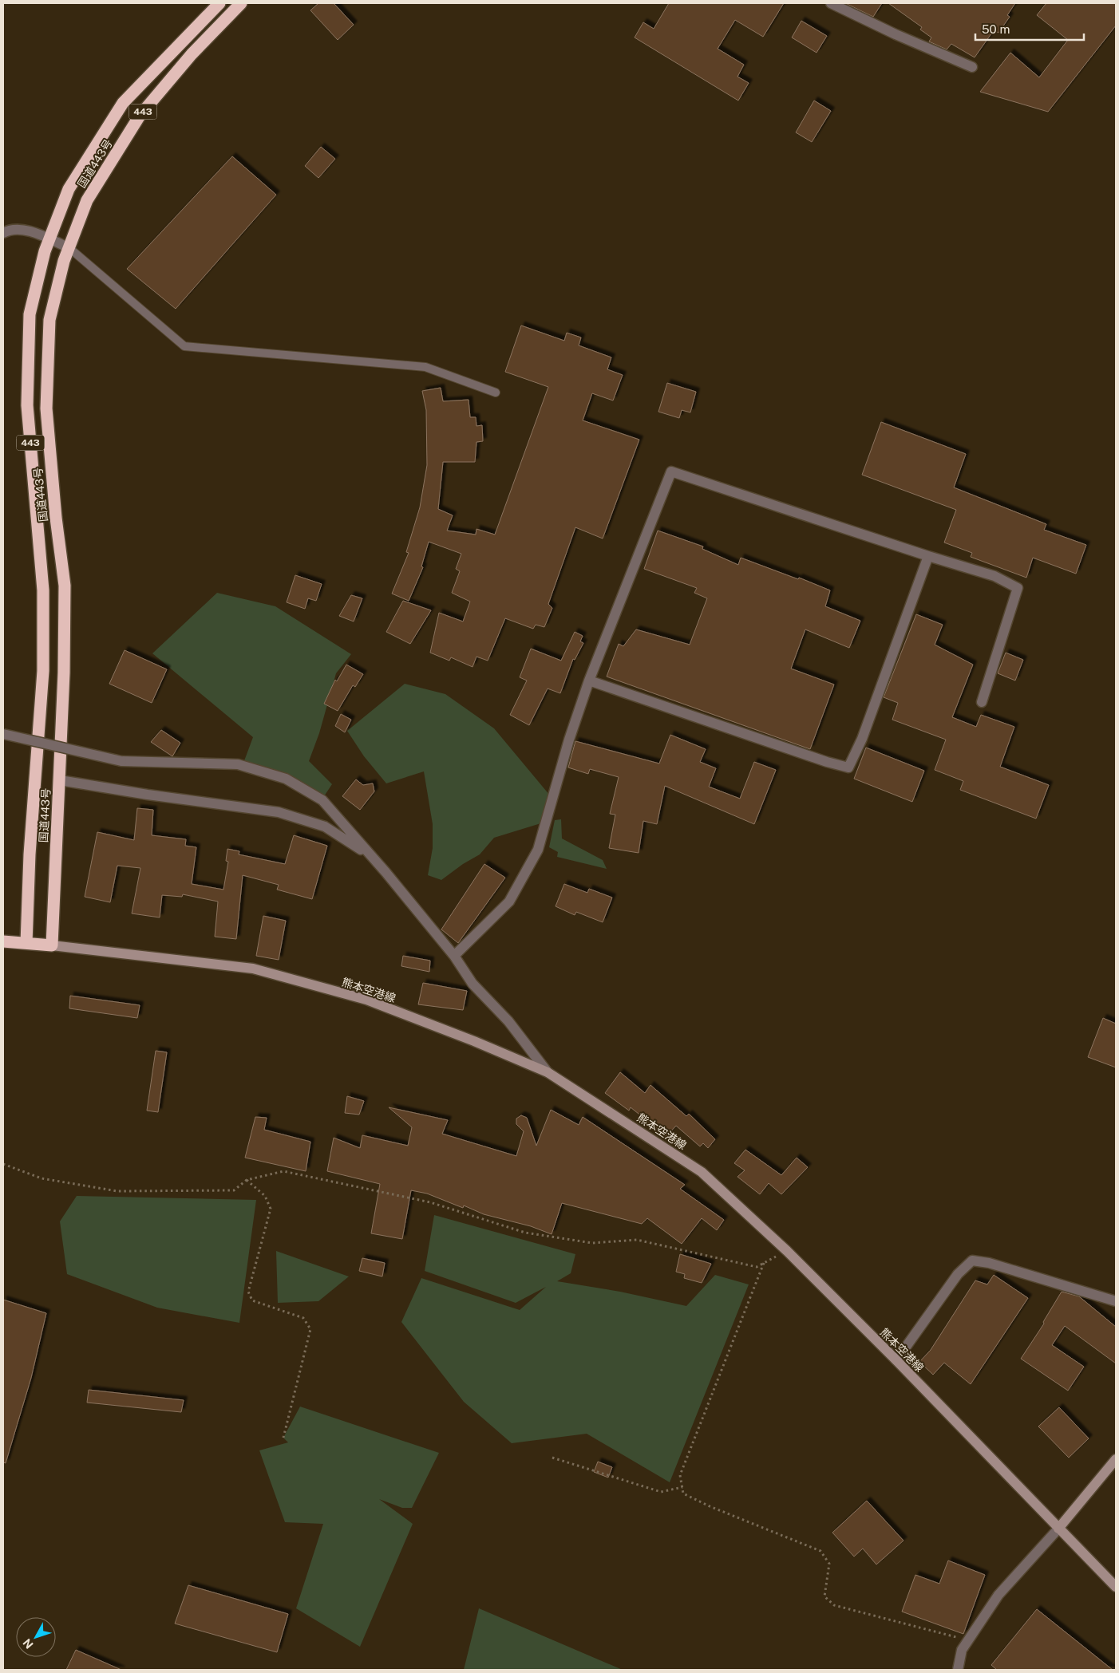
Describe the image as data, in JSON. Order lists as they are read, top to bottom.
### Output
{
  "streets": {
    "highway": ["443", "国道443号"],
    "main road": ["熊本空港線"]
  },
  "crossings": [
    ["国道443号", "熊本空港線"]
  ],
  "scale_bar": "50 m",
  "north": "bottom left"
}
